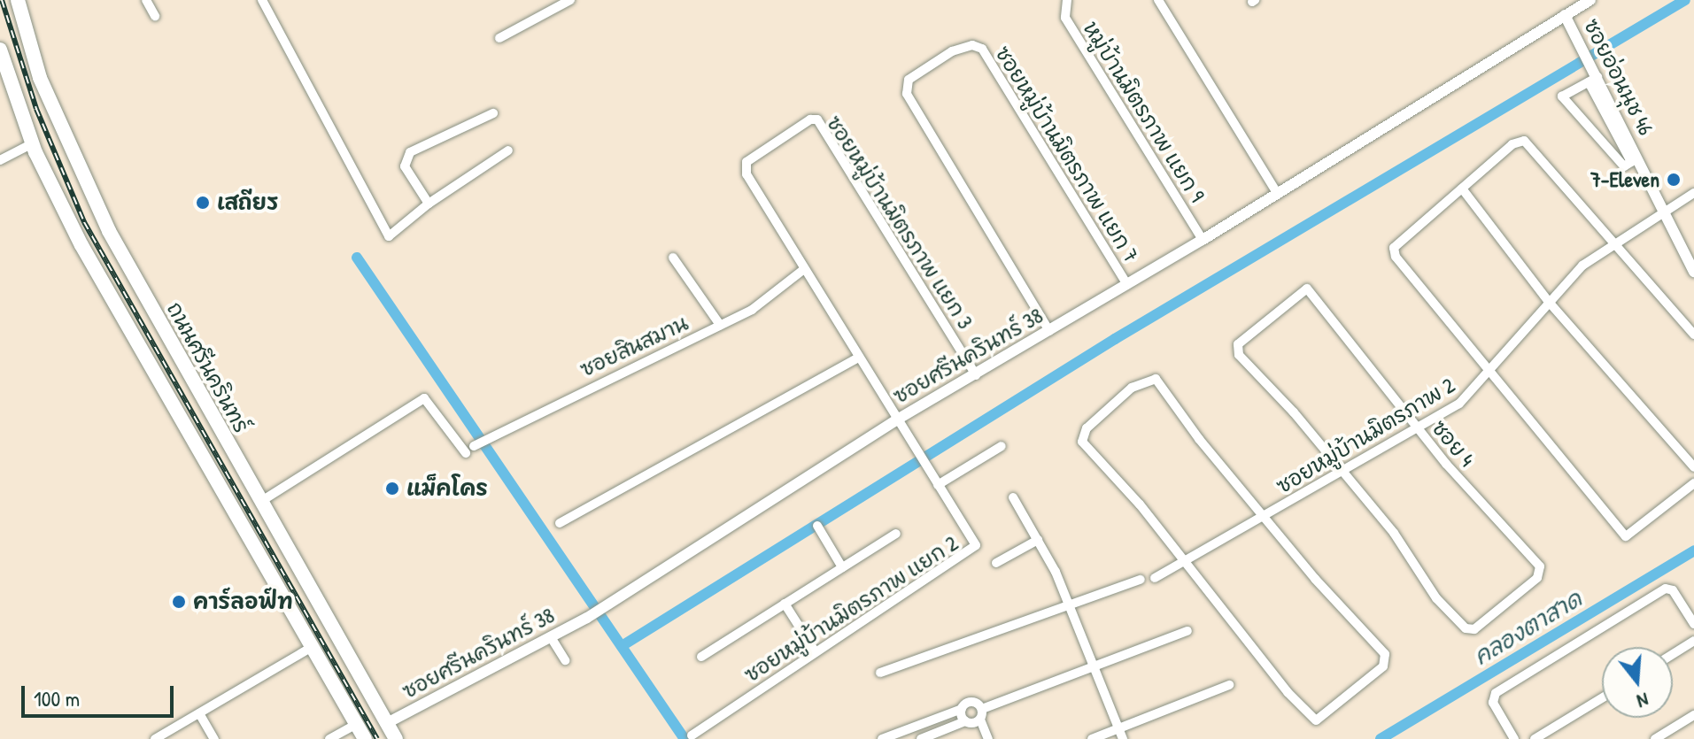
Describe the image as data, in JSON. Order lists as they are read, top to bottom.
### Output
{
  "streets": {
    "main road": ["ถนนศรีนครินทร์"],
    "street": [
      "ซอยอ่อนนุช 46",
      "หมู่บ้านมิตรภาพ แยก 9",
      "ซอยหมู่บ้านมิตรภาพ แยก 7",
      "ซอยหมู่บ้านมิตรภาพ แยก 3",
      "ซอยสินสมาน",
      "ซอยศรีนครินทร์ 38",
      "ซอยหมู่บ้านมิตรภาพ 2",
      "ซอย 4",
      "ซอยหมู่บ้านมิตรภาพ แยก 2"
    ]
  },
  "crossings": [
    ["ซอยอ่อนนุช 46", "ซอยศรีนครินทร์ 38"],
    ["ซอยอ่อนนุช 46", "ซอยหมู่บ้านมิตรภาพ 2"],
    ["หมู่บ้านมิตรภาพ แยก 9", "ซอยศรีนครินทร์ 38"],
    ["ซอยหมู่บ้านมิตรภาพ แยก 7", "ซอยศรีนครินทร์ 38"],
    ["ซอยหมู่บ้านมิตรภาพ แยก 3", "ซอยสินสมาน"],
    ["ซอยหมู่บ้านมิตรภาพ แยก 3", "ซอยศรีนครินทร์ 38"],
    ["ซอยหมู่บ้านมิตรภาพ แยก 3", "ซอยหมู่บ้านมิตรภาพ แยก 2"],
    ["ซอยสินสมาน", "ซอยหมู่บ้านมิตรภาพ แยก 2"],
    ["ซอยศรีนครินทร์ 38", "ถนนศรีนครินทร์"],
    ["ซอยศรีนครินทร์ 38", "ซอยหมู่บ้านมิตรภาพ แยก 2"],
    ["ซอยหมู่บ้านมิตรภาพ 2", "ซอย 4"]
  ],
  "water": ["คลองตาสาด"],
  "places": [
    "7-Eleven",
    "เสถียร",
    "แม็คโคร",
    "คาร์ลอฟ์ท"
  ],
  "scale_bar": "100 m",
  "north": "bottom"
}
